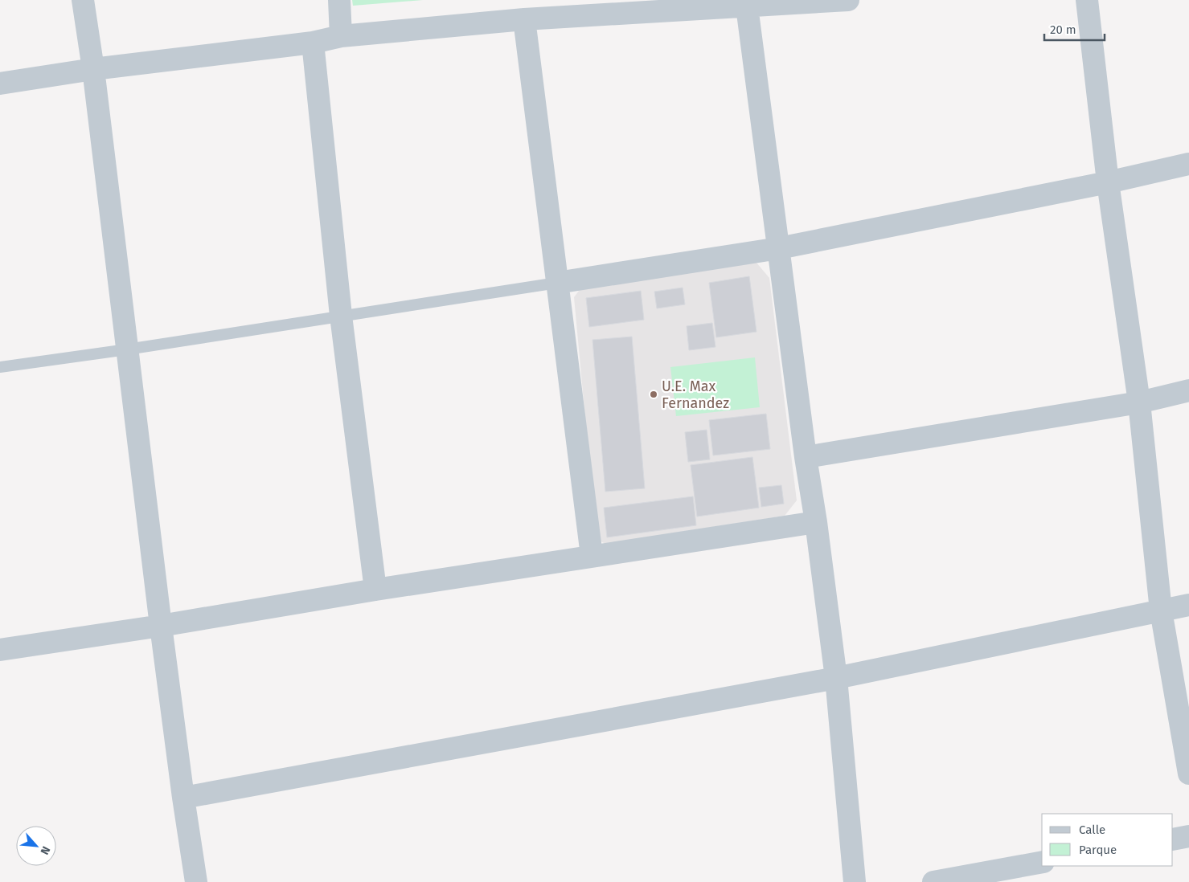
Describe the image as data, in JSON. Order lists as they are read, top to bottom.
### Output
{
  "places": ["U.E. Max Fernandez"],
  "legend": ["Calle", "Parque"],
  "scale_bar": "20 m",
  "north": "bottom right"
}
